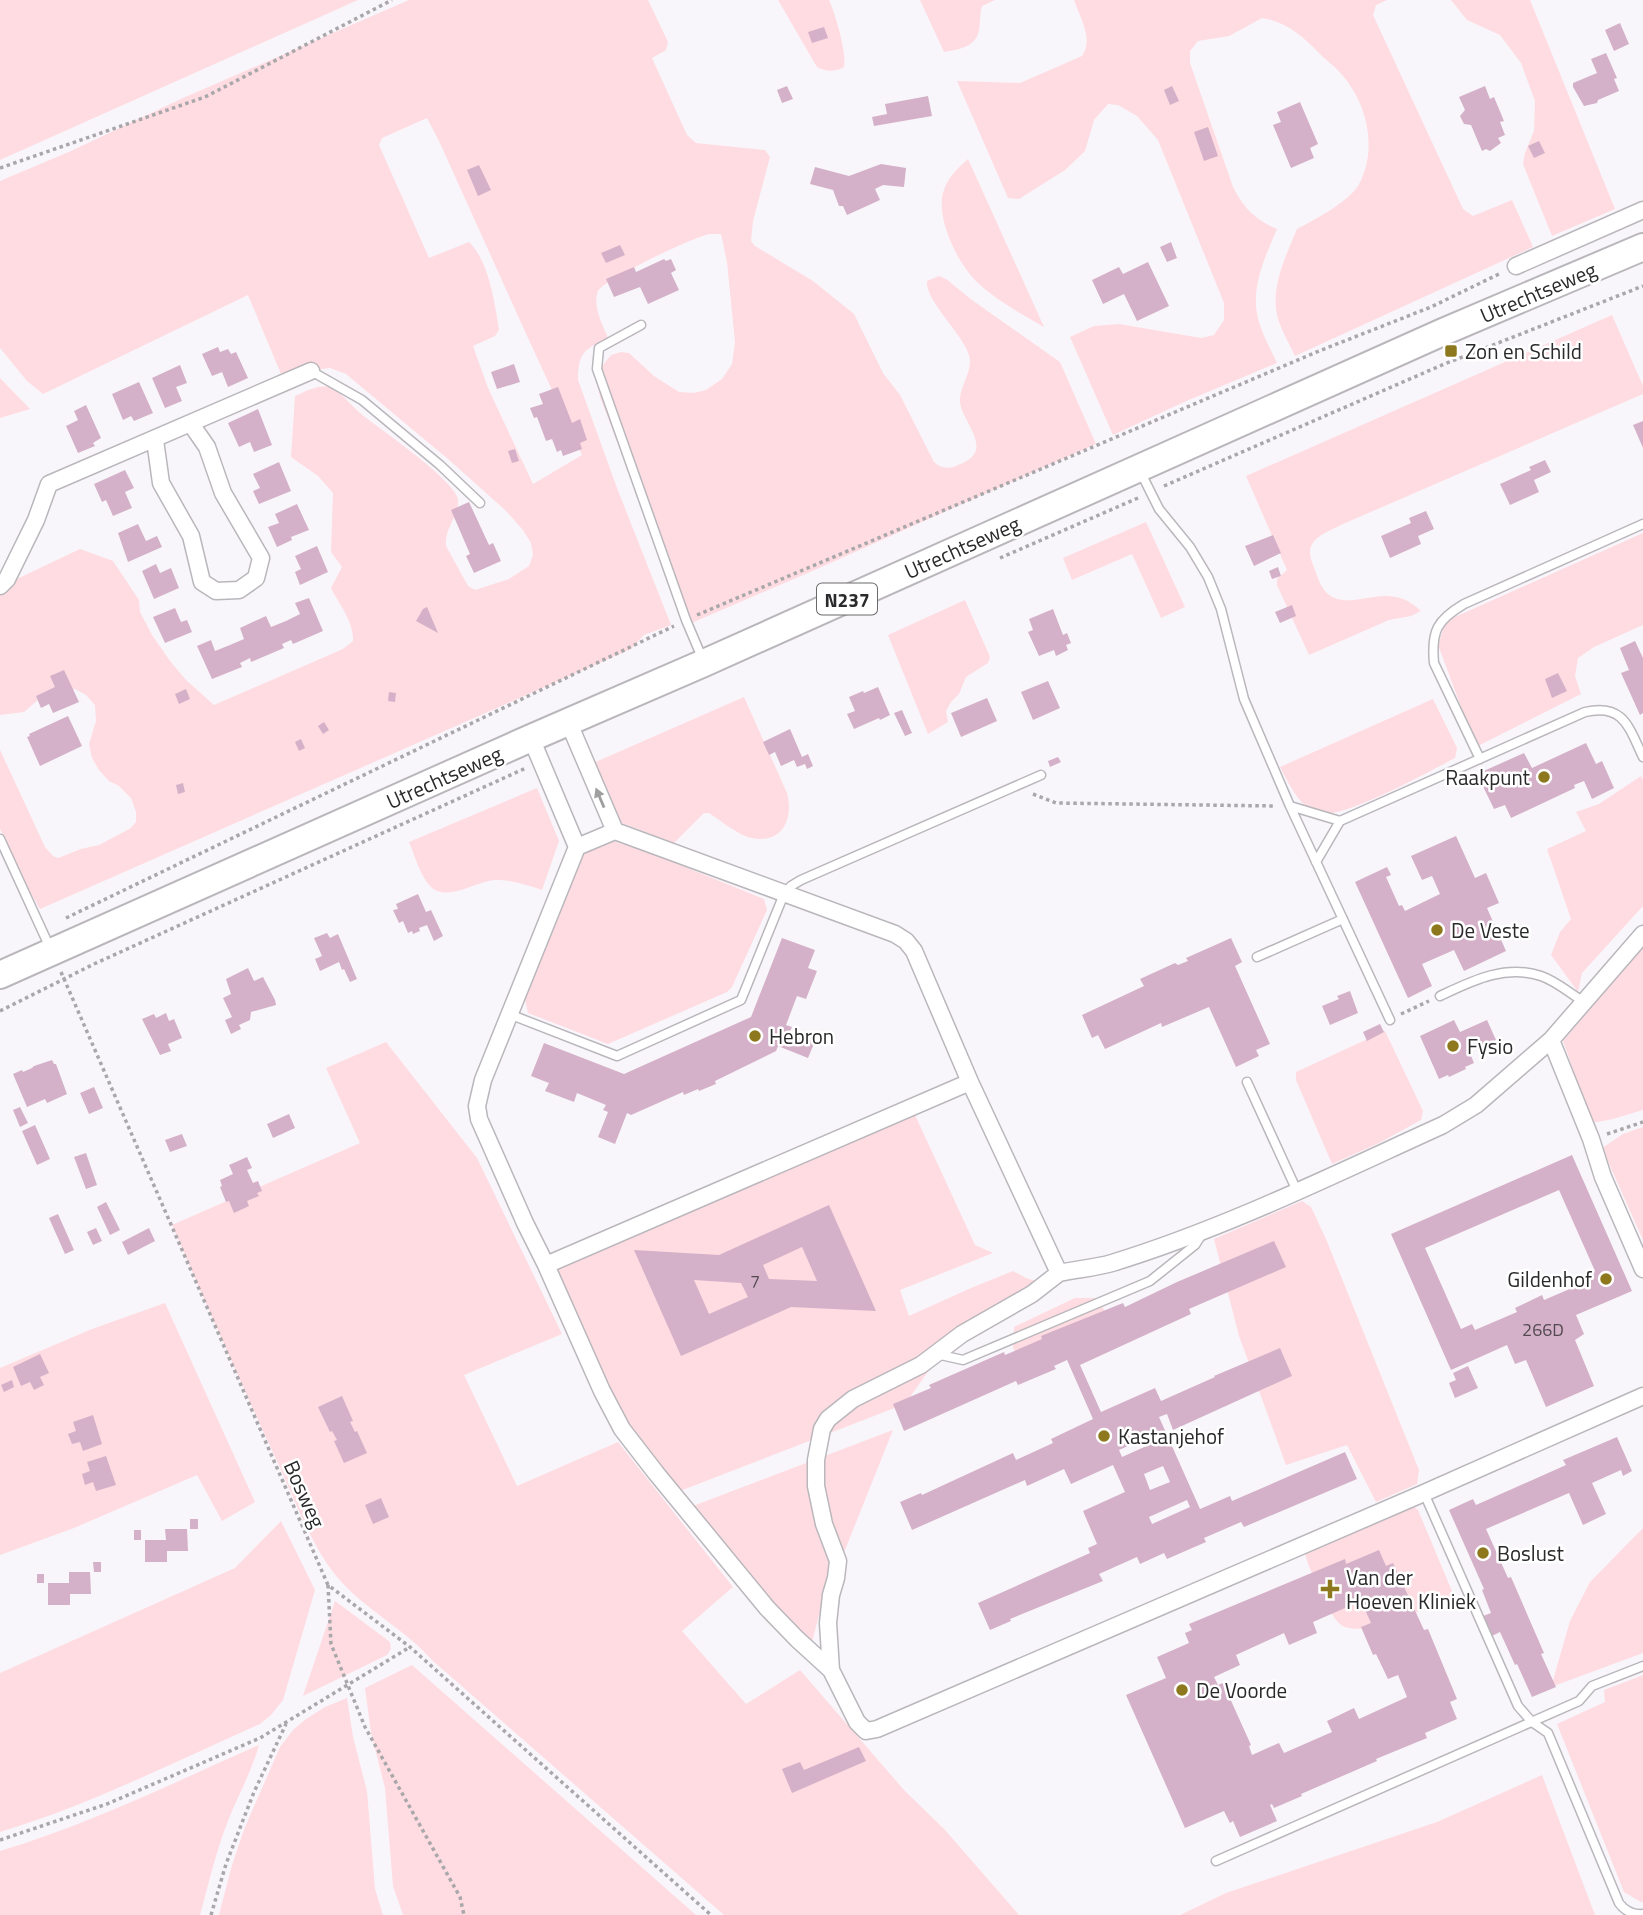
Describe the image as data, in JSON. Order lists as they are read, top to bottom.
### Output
{
  "streets": {
    "main road": ["Utrechtseweg", "N237"],
    "path": ["Bosweg"]
  },
  "crossings": [
    ["Utrechtseweg", "N237"],
    ["Utrechtseweg", "Bosweg"],
    ["N237", "Bosweg"]
  ],
  "places": {
    "transit": ["Zon en Schild"],
    "other": [
      "Raakpunt",
      "De Veste",
      "Hebron",
      "Fysio",
      "Gildenhof",
      "Kastanjehof",
      "Boslust",
      "De Voorde"
    ],
    "health": ["Van der Hoeven Kliniek"]
  },
  "house_numbers": ["7", "266D"]
}
